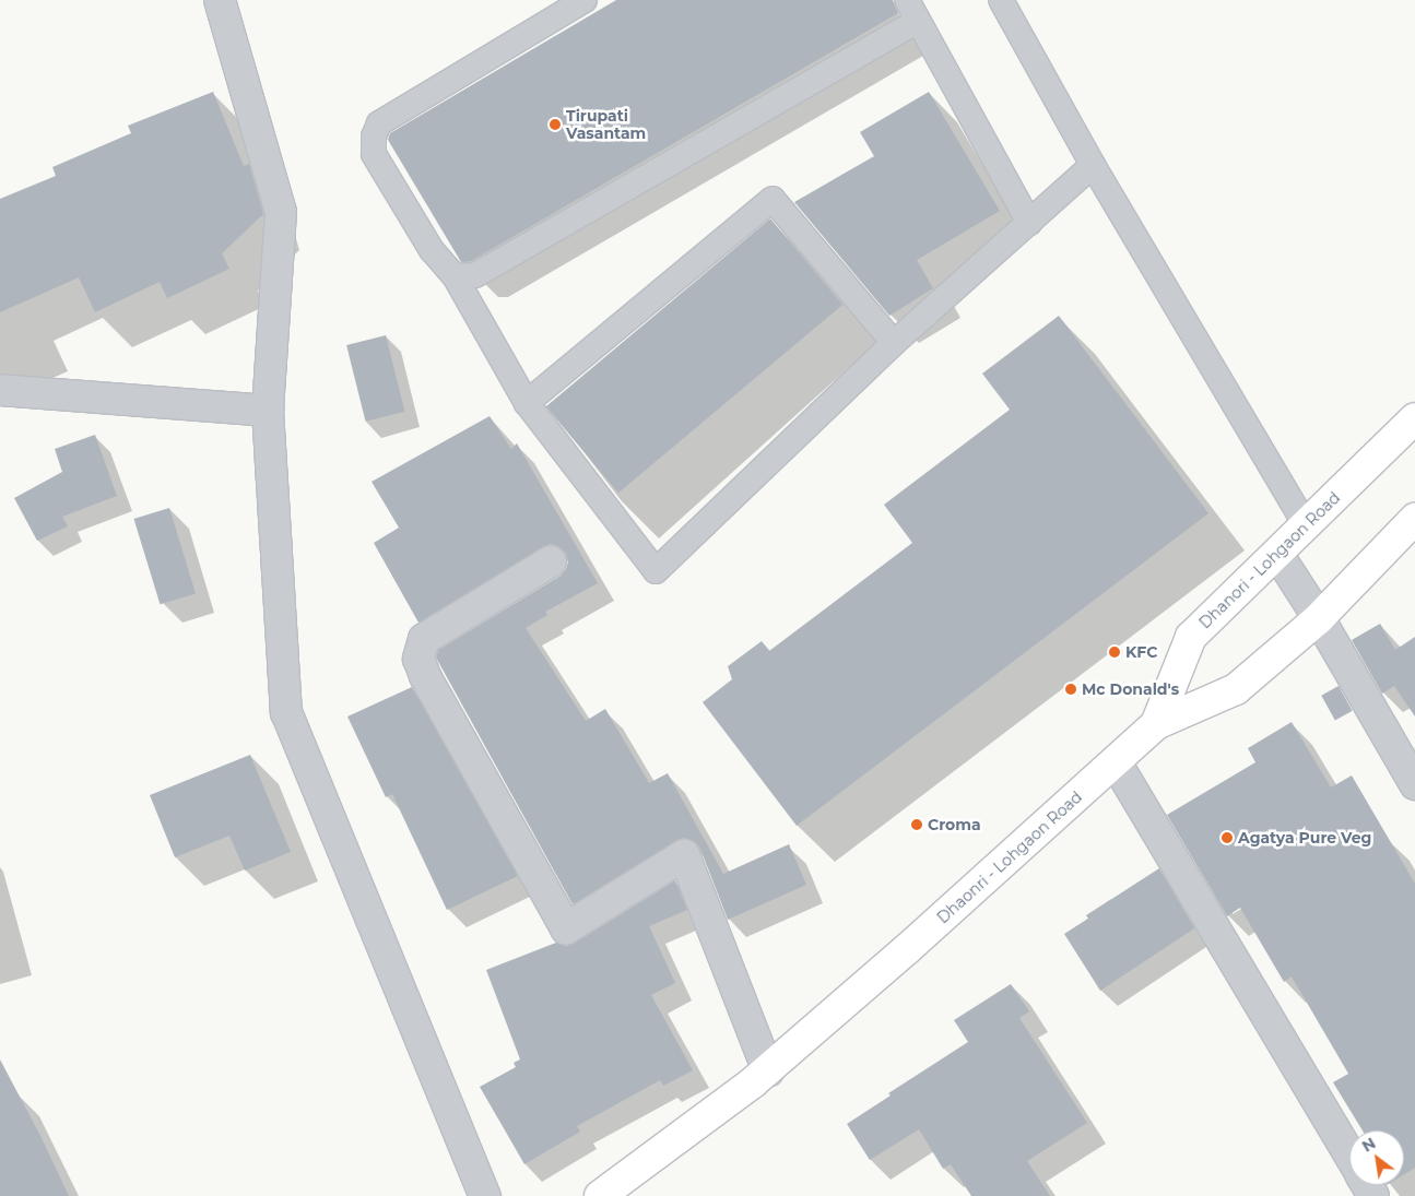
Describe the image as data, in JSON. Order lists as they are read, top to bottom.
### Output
{
  "streets": {
    "main road": ["Dhanori - Lohgaon Road", "Dhaonri - Lohgaon Road"]
  },
  "crossings": [
    ["Dhanori - Lohgaon Road", "Dhaonri - Lohgaon Road"]
  ],
  "places": [
    "Tirupati Vasantam",
    "KFC",
    "Mc Donald's",
    "Croma",
    "Agatya Pure Veg"
  ],
  "north": "top left"
}
